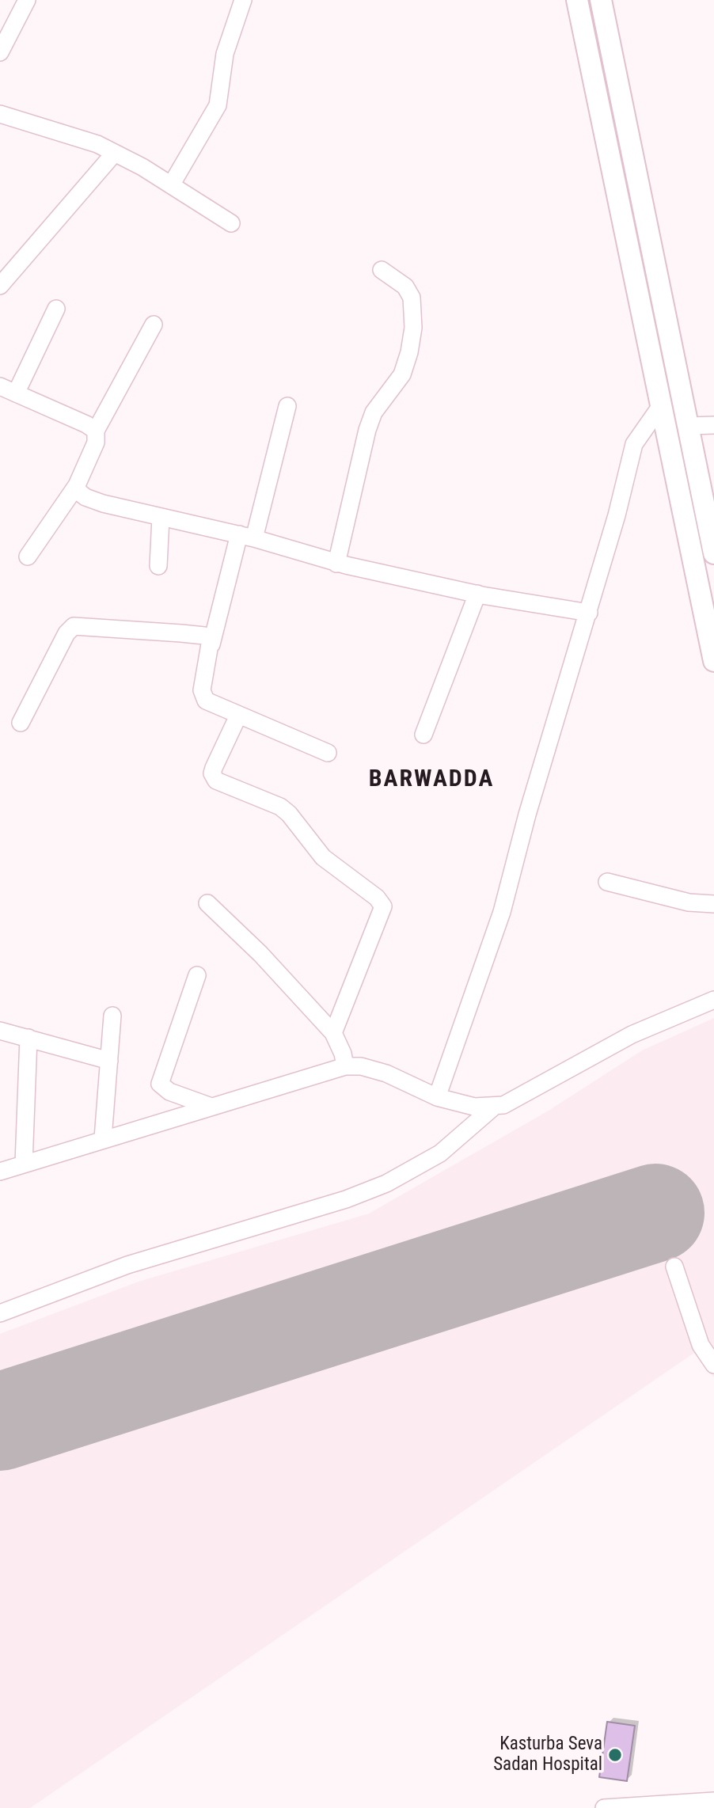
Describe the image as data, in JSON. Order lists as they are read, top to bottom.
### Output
{
  "districts": ["BARWADDA"],
  "places": ["Kasturba Seva Sadan Hospital"]
}
